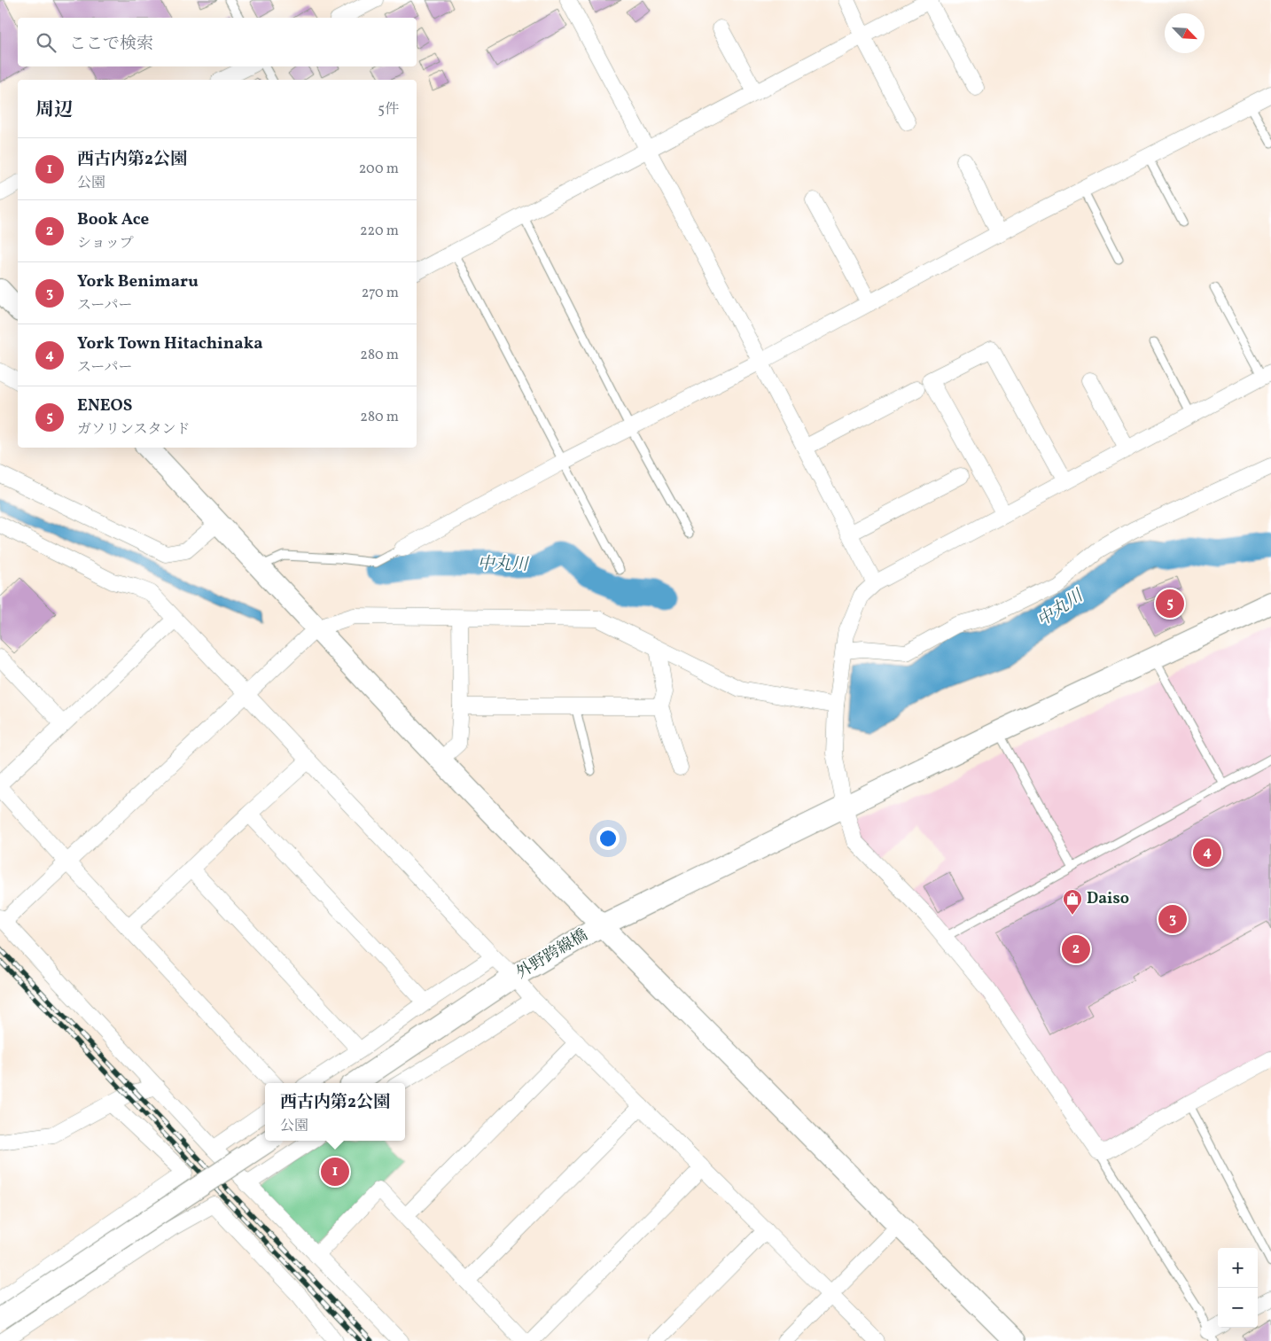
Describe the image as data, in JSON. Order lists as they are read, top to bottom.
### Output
{
  "streets": {
    "street": ["外野跨線橋"]
  },
  "water": ["中丸川"],
  "places": {
    "shop": ["Daiso"]
  },
  "north": "bottom right",
  "page": {
    "search": "ここで検索",
    "heading": ["周辺", "5件"],
    "list": [
      {
        "mark": "1",
        "name": "西古内第2公園",
        "note": "公園",
        "value": "200 m"
      },
      {
        "mark": "2",
        "name": "Book Ace",
        "note": "ショップ",
        "value": "220 m"
      },
      {
        "mark": "3",
        "name": "York Benimaru",
        "note": "スーパー",
        "value": "270 m"
      },
      {
        "mark": "4",
        "name": "York Town Hitachinaka",
        "note": "スーパー",
        "value": "280 m"
      },
      {
        "mark": "5",
        "name": "ENEOS",
        "note": "ガソリンスタンド",
        "value": "280 m"
      }
    ],
    "pins": [
      "5",
      "4",
      "3",
      "2",
      "1"
    ],
    "popup": ["西古内第2公園", "公園"],
    "map_buttons": ["+", "−"]
  }
}
